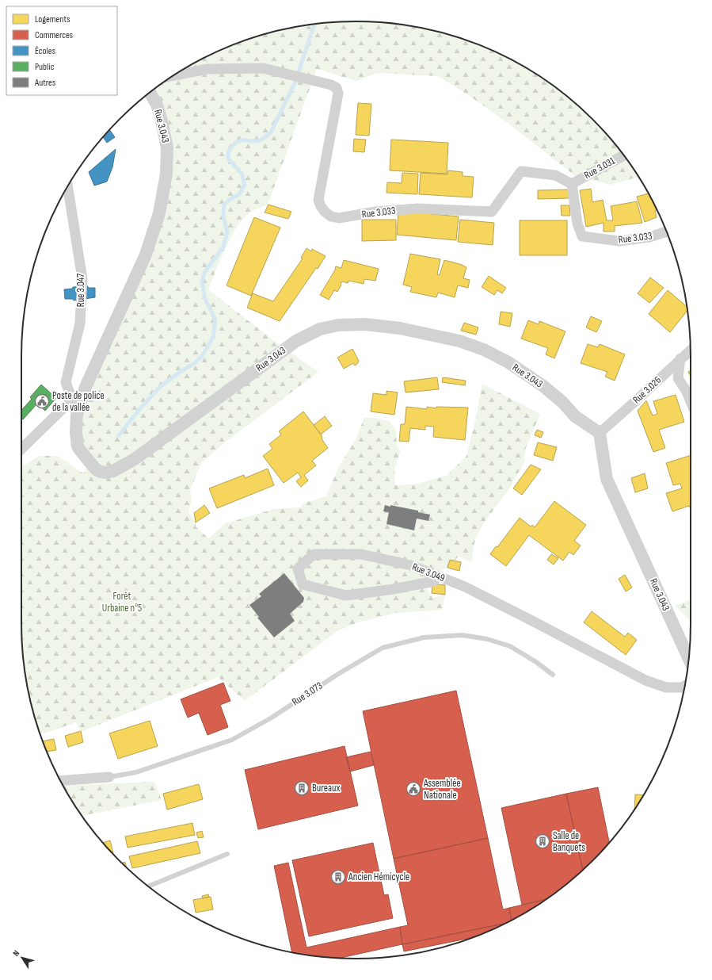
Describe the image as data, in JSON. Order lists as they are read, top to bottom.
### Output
{
  "streets": {
    "street": [
      "Rue 3.043",
      "Rue 3.031",
      "Rue 3.033",
      "Rue 3.047",
      "Rue 3.026",
      "Rue 3.049",
      "Rue 3.073"
    ]
  },
  "crossings": [
    ["Rue 3.043", "Rue 3.026"],
    ["Rue 3.031", "Rue 3.033"]
  ],
  "parks": ["Forêt Urbaine n°5"],
  "places": {
    "public building": ["Poste de police de la vallée", "Assemblée Nationale"],
    "building": ["Bureaux", "Salle de Banquets", "Ancien Hémicycle"]
  },
  "legend": [
    "Logements",
    "Commerces",
    "Écoles",
    "Public",
    "Autres"
  ],
  "north": "top left"
}
